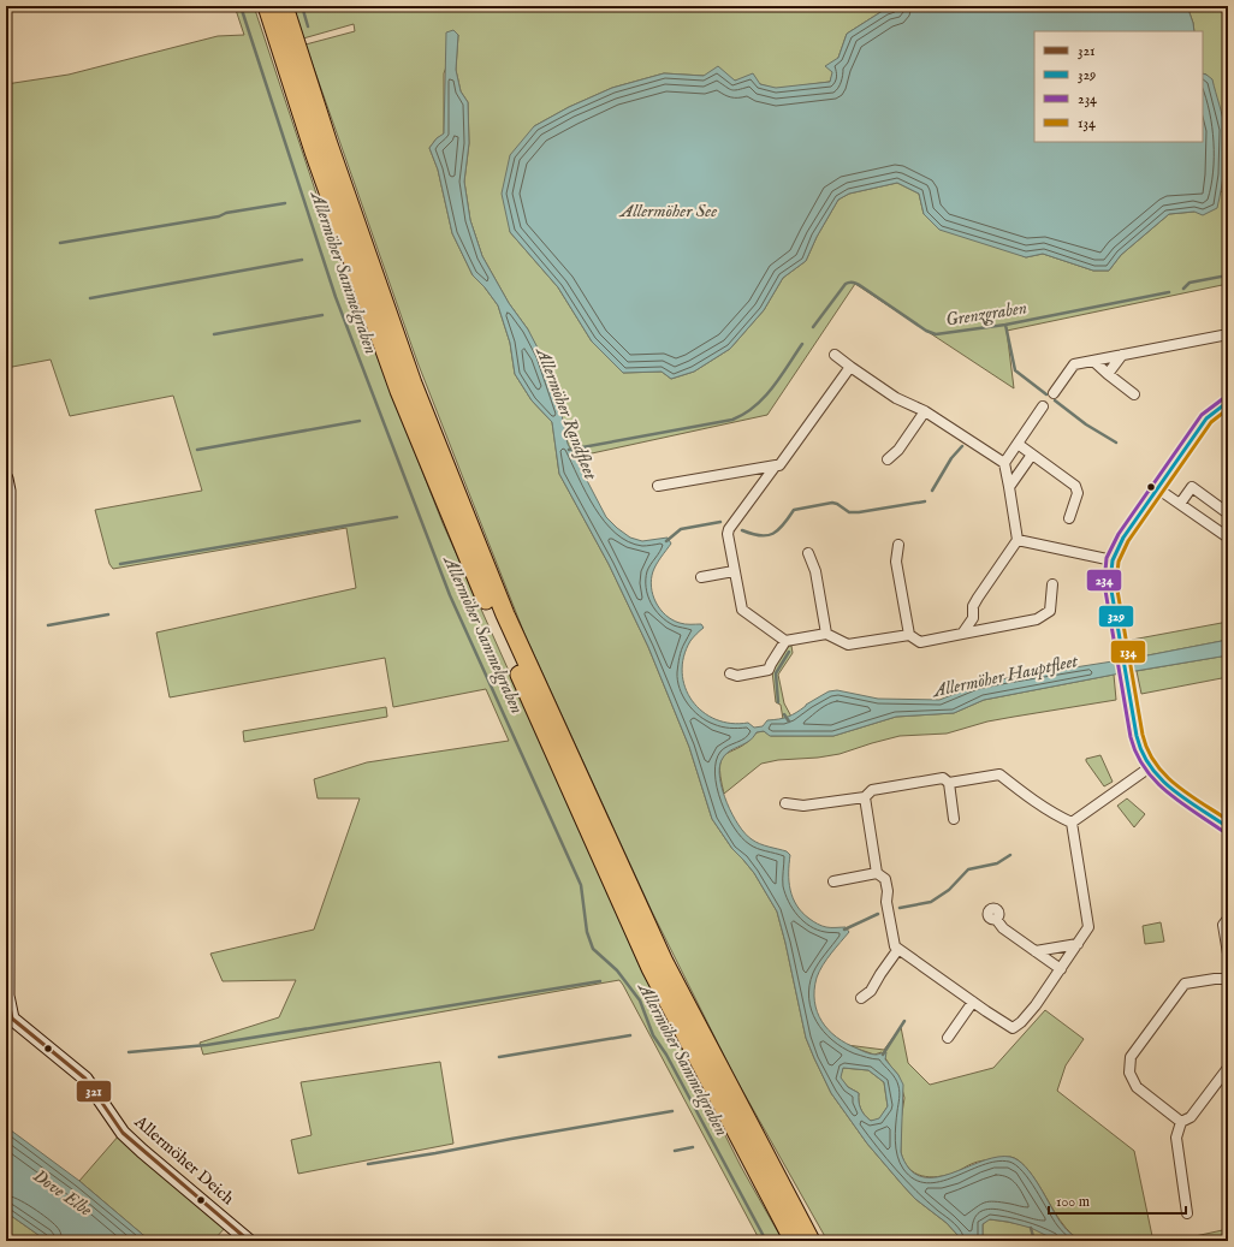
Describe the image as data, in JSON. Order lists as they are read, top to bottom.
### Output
{
  "streets": {
    "street": ["Allermöher Deich"]
  },
  "water": [
    "Allermöher See",
    "Allermöher Sammelgraben",
    "Grenzgraben",
    "Allermöher Randfleet",
    "Allermöher Hauptfleet",
    "Dove Elbe"
  ],
  "lines": [
    "transit line 234",
    "transit line 329",
    "transit line 134",
    "transit line 321"
  ],
  "legend": [
    "321",
    "329",
    "234",
    "134"
  ],
  "scale_bar": "100 m"
}
